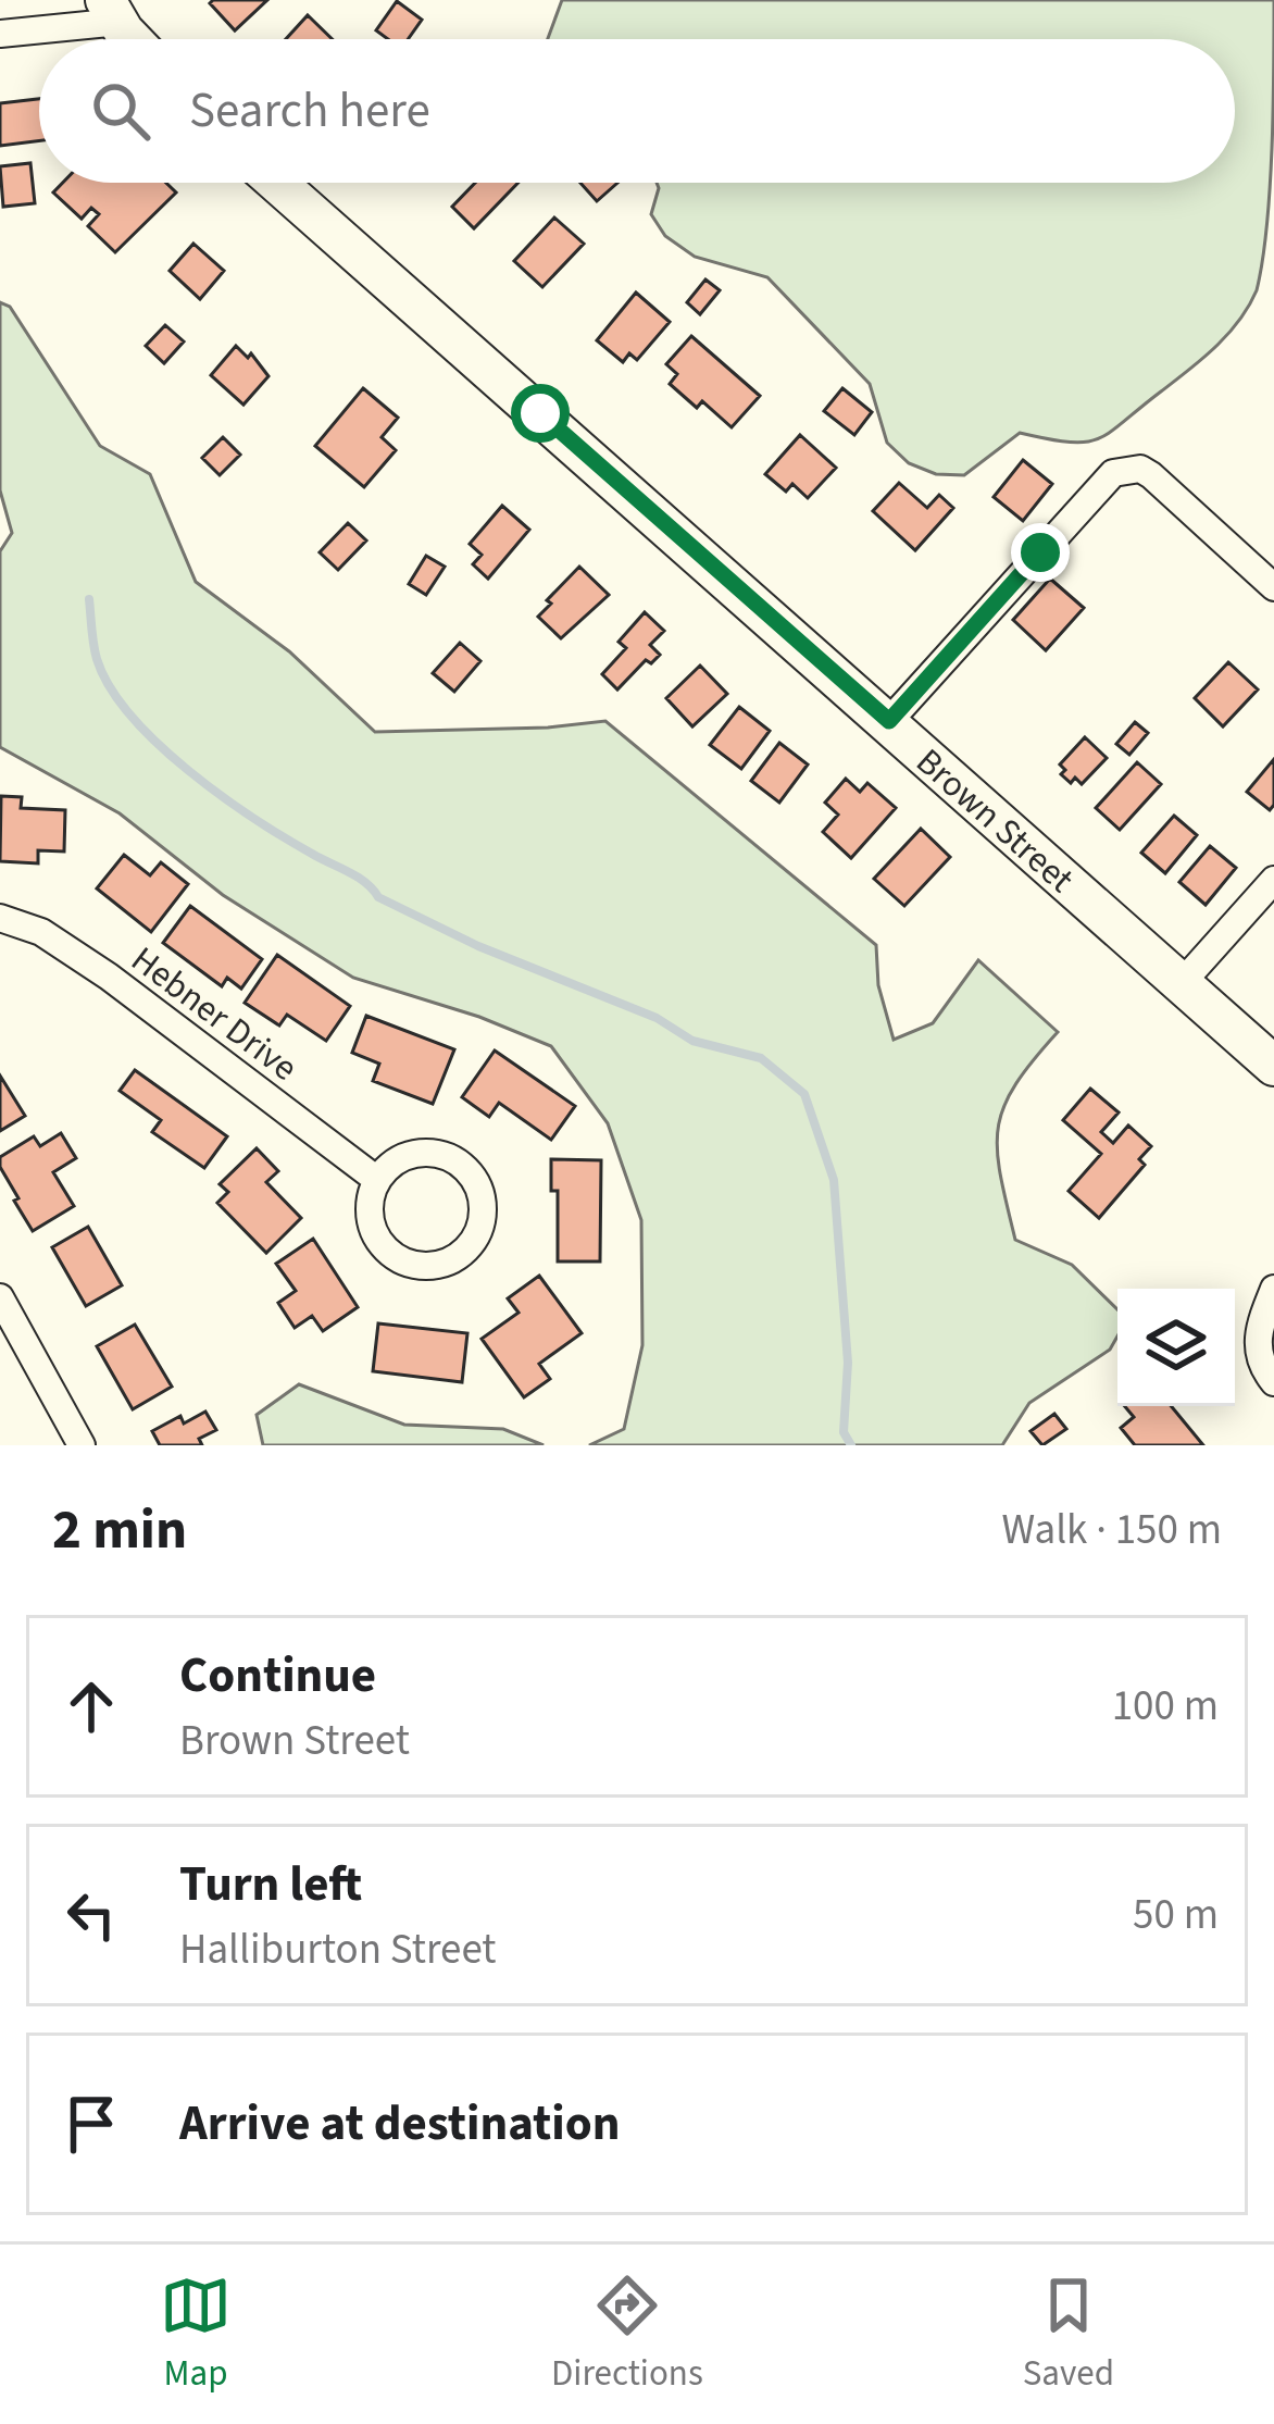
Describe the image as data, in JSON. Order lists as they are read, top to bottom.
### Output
{
  "streets": {
    "street": ["Brown Street", "Hebner Drive"]
  },
  "page": {
    "search": "Search here",
    "heading": ["2 min", "Walk · 150 m"],
    "list": [
      ["Continue", "Brown Street", "100 m"],
      ["Turn left", "Halliburton Street", "50 m"],
      "Arrive at destination"
    ],
    "nav": ["Map", "Directions", "Saved"]
  }
}
